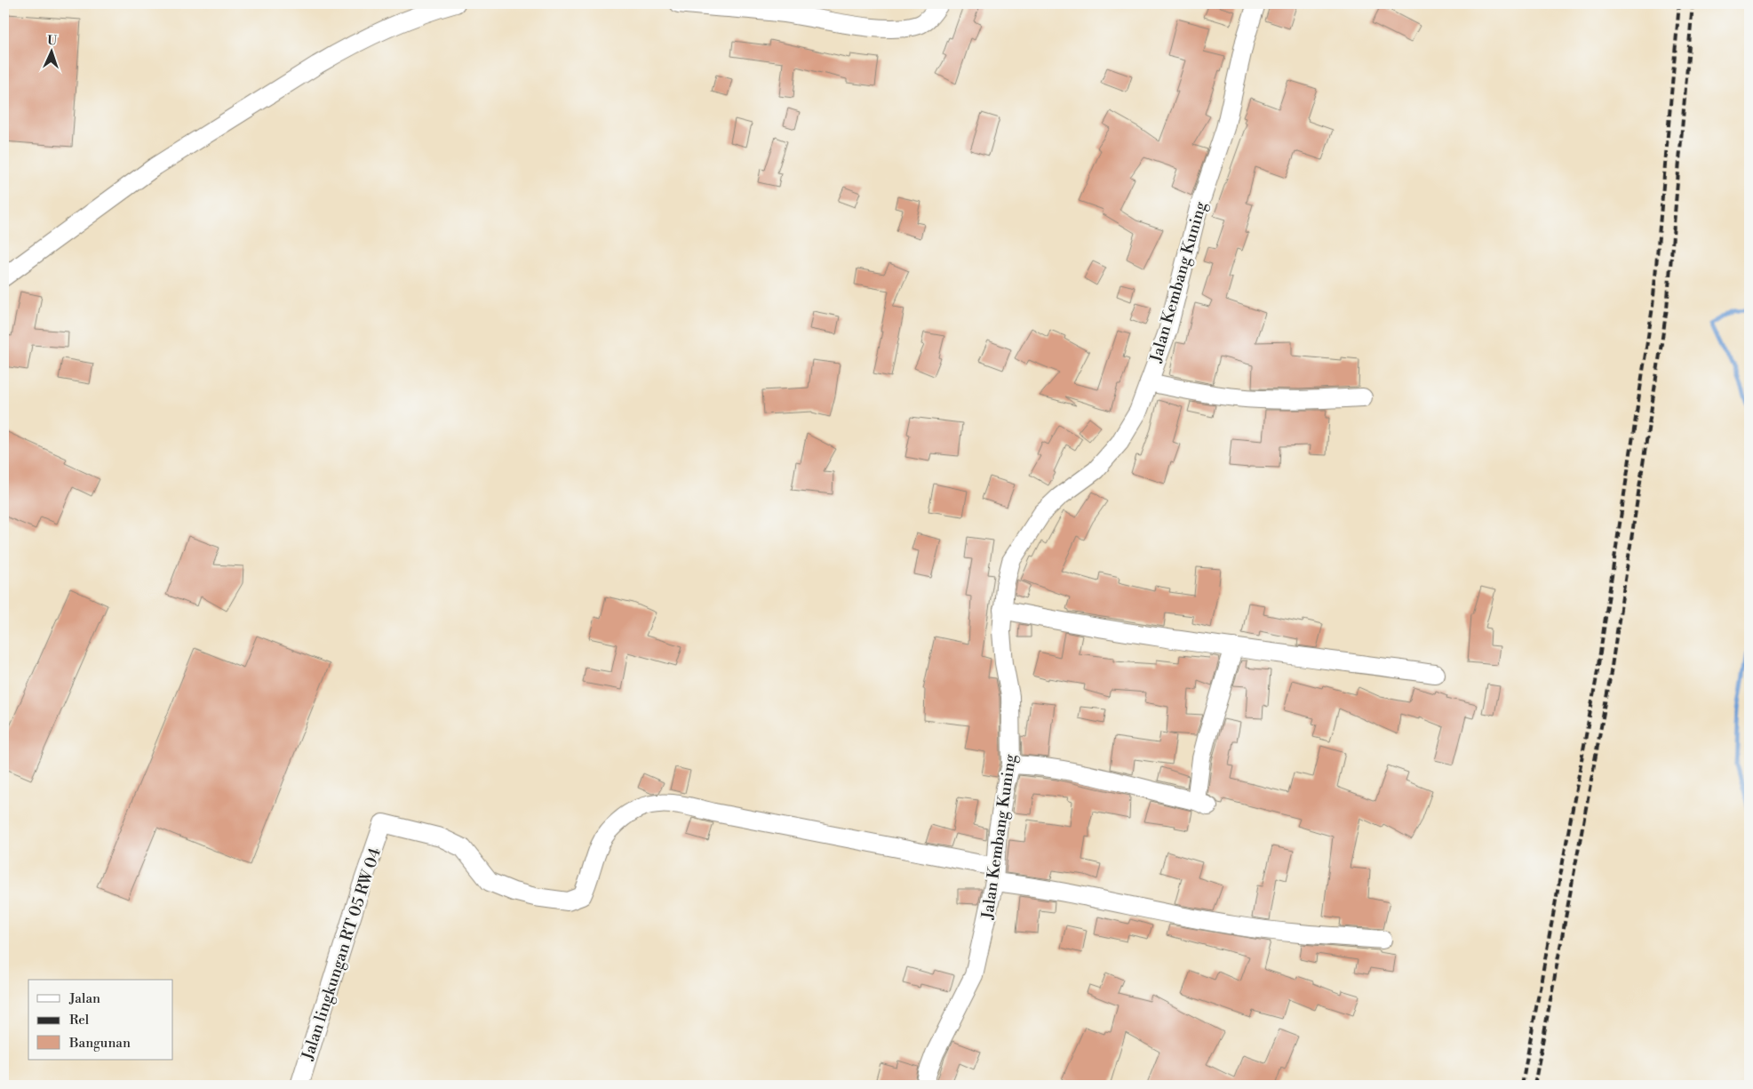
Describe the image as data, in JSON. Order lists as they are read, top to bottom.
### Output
{
  "streets": {
    "street": ["Jalan Kembang Kuning", "Jalan lingkungan RT 05 RW 04"]
  },
  "crossings": [
    ["Jalan Kembang Kuning", "Jalan lingkungan RT 05 RW 04"]
  ],
  "legend": ["Jalan", "Rel", "Bangunan"],
  "north": "top"
}
